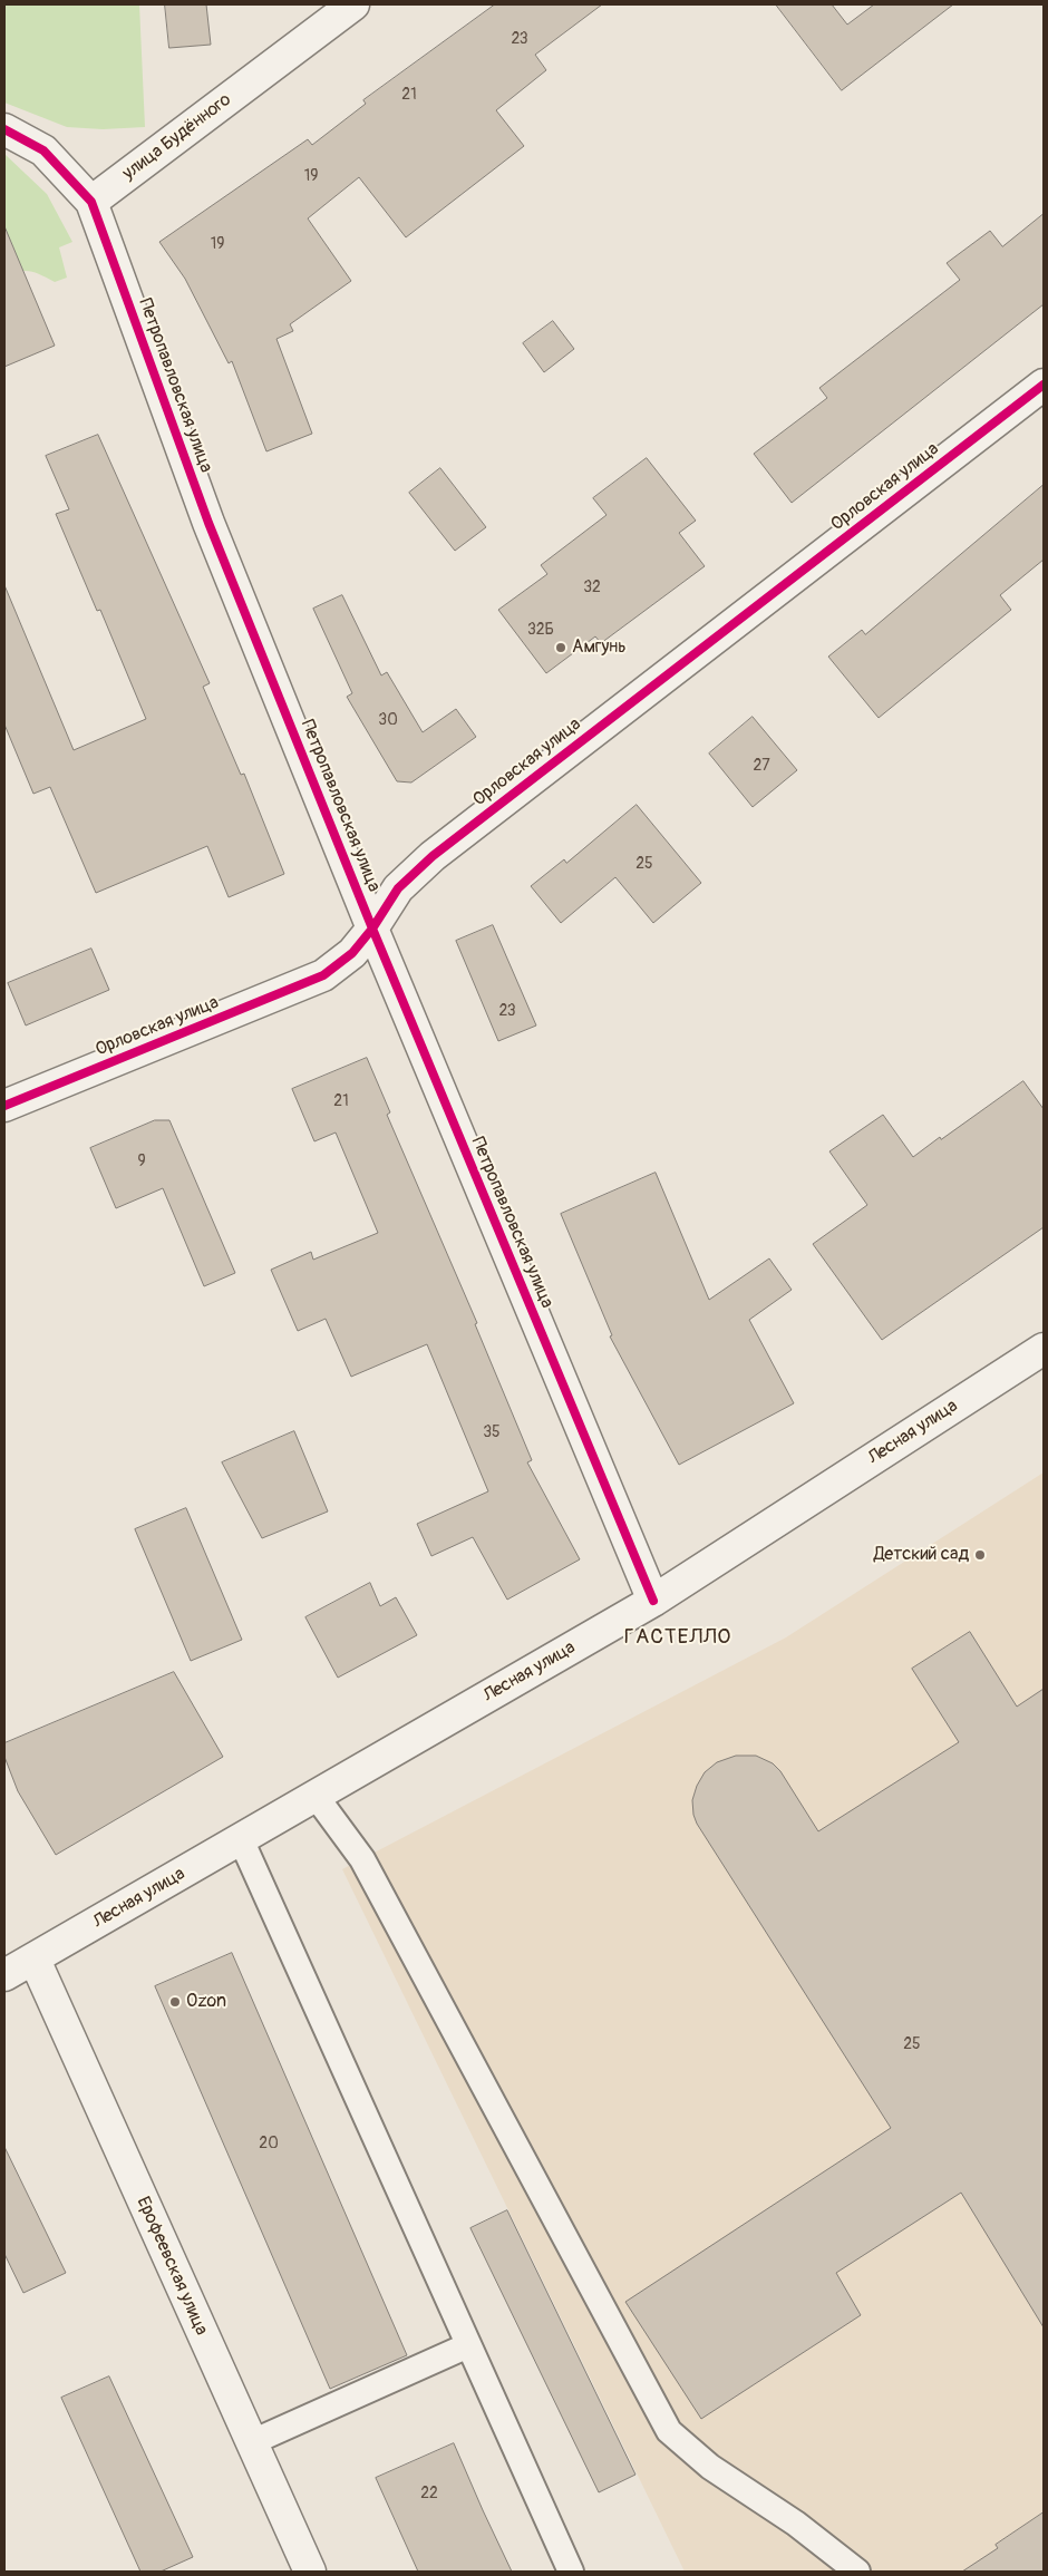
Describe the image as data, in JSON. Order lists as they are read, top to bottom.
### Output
{
  "streets": {
    "street": [
      "улица Будённого",
      "Петропавловская улица",
      "Орловская улица",
      "Лесная улица",
      "Ерофеевская улица"
    ]
  },
  "crossings": [
    ["улица Будённого", "Петропавловская улица"],
    ["Петропавловская улица", "Орловская улица"],
    ["Петропавловская улица", "Лесная улица"],
    ["Лесная улица", "Ерофеевская улица"]
  ],
  "districts": ["ГАСТЕЛЛО"],
  "places": ["Амгунь", "Детский сад", "Ozon"],
  "house_numbers": [
    "23",
    "21",
    "19",
    "19",
    "32",
    "32Б",
    "30",
    "27",
    "25",
    "23",
    "21",
    "9",
    "35",
    "25",
    "20",
    "22"
  ]
}
